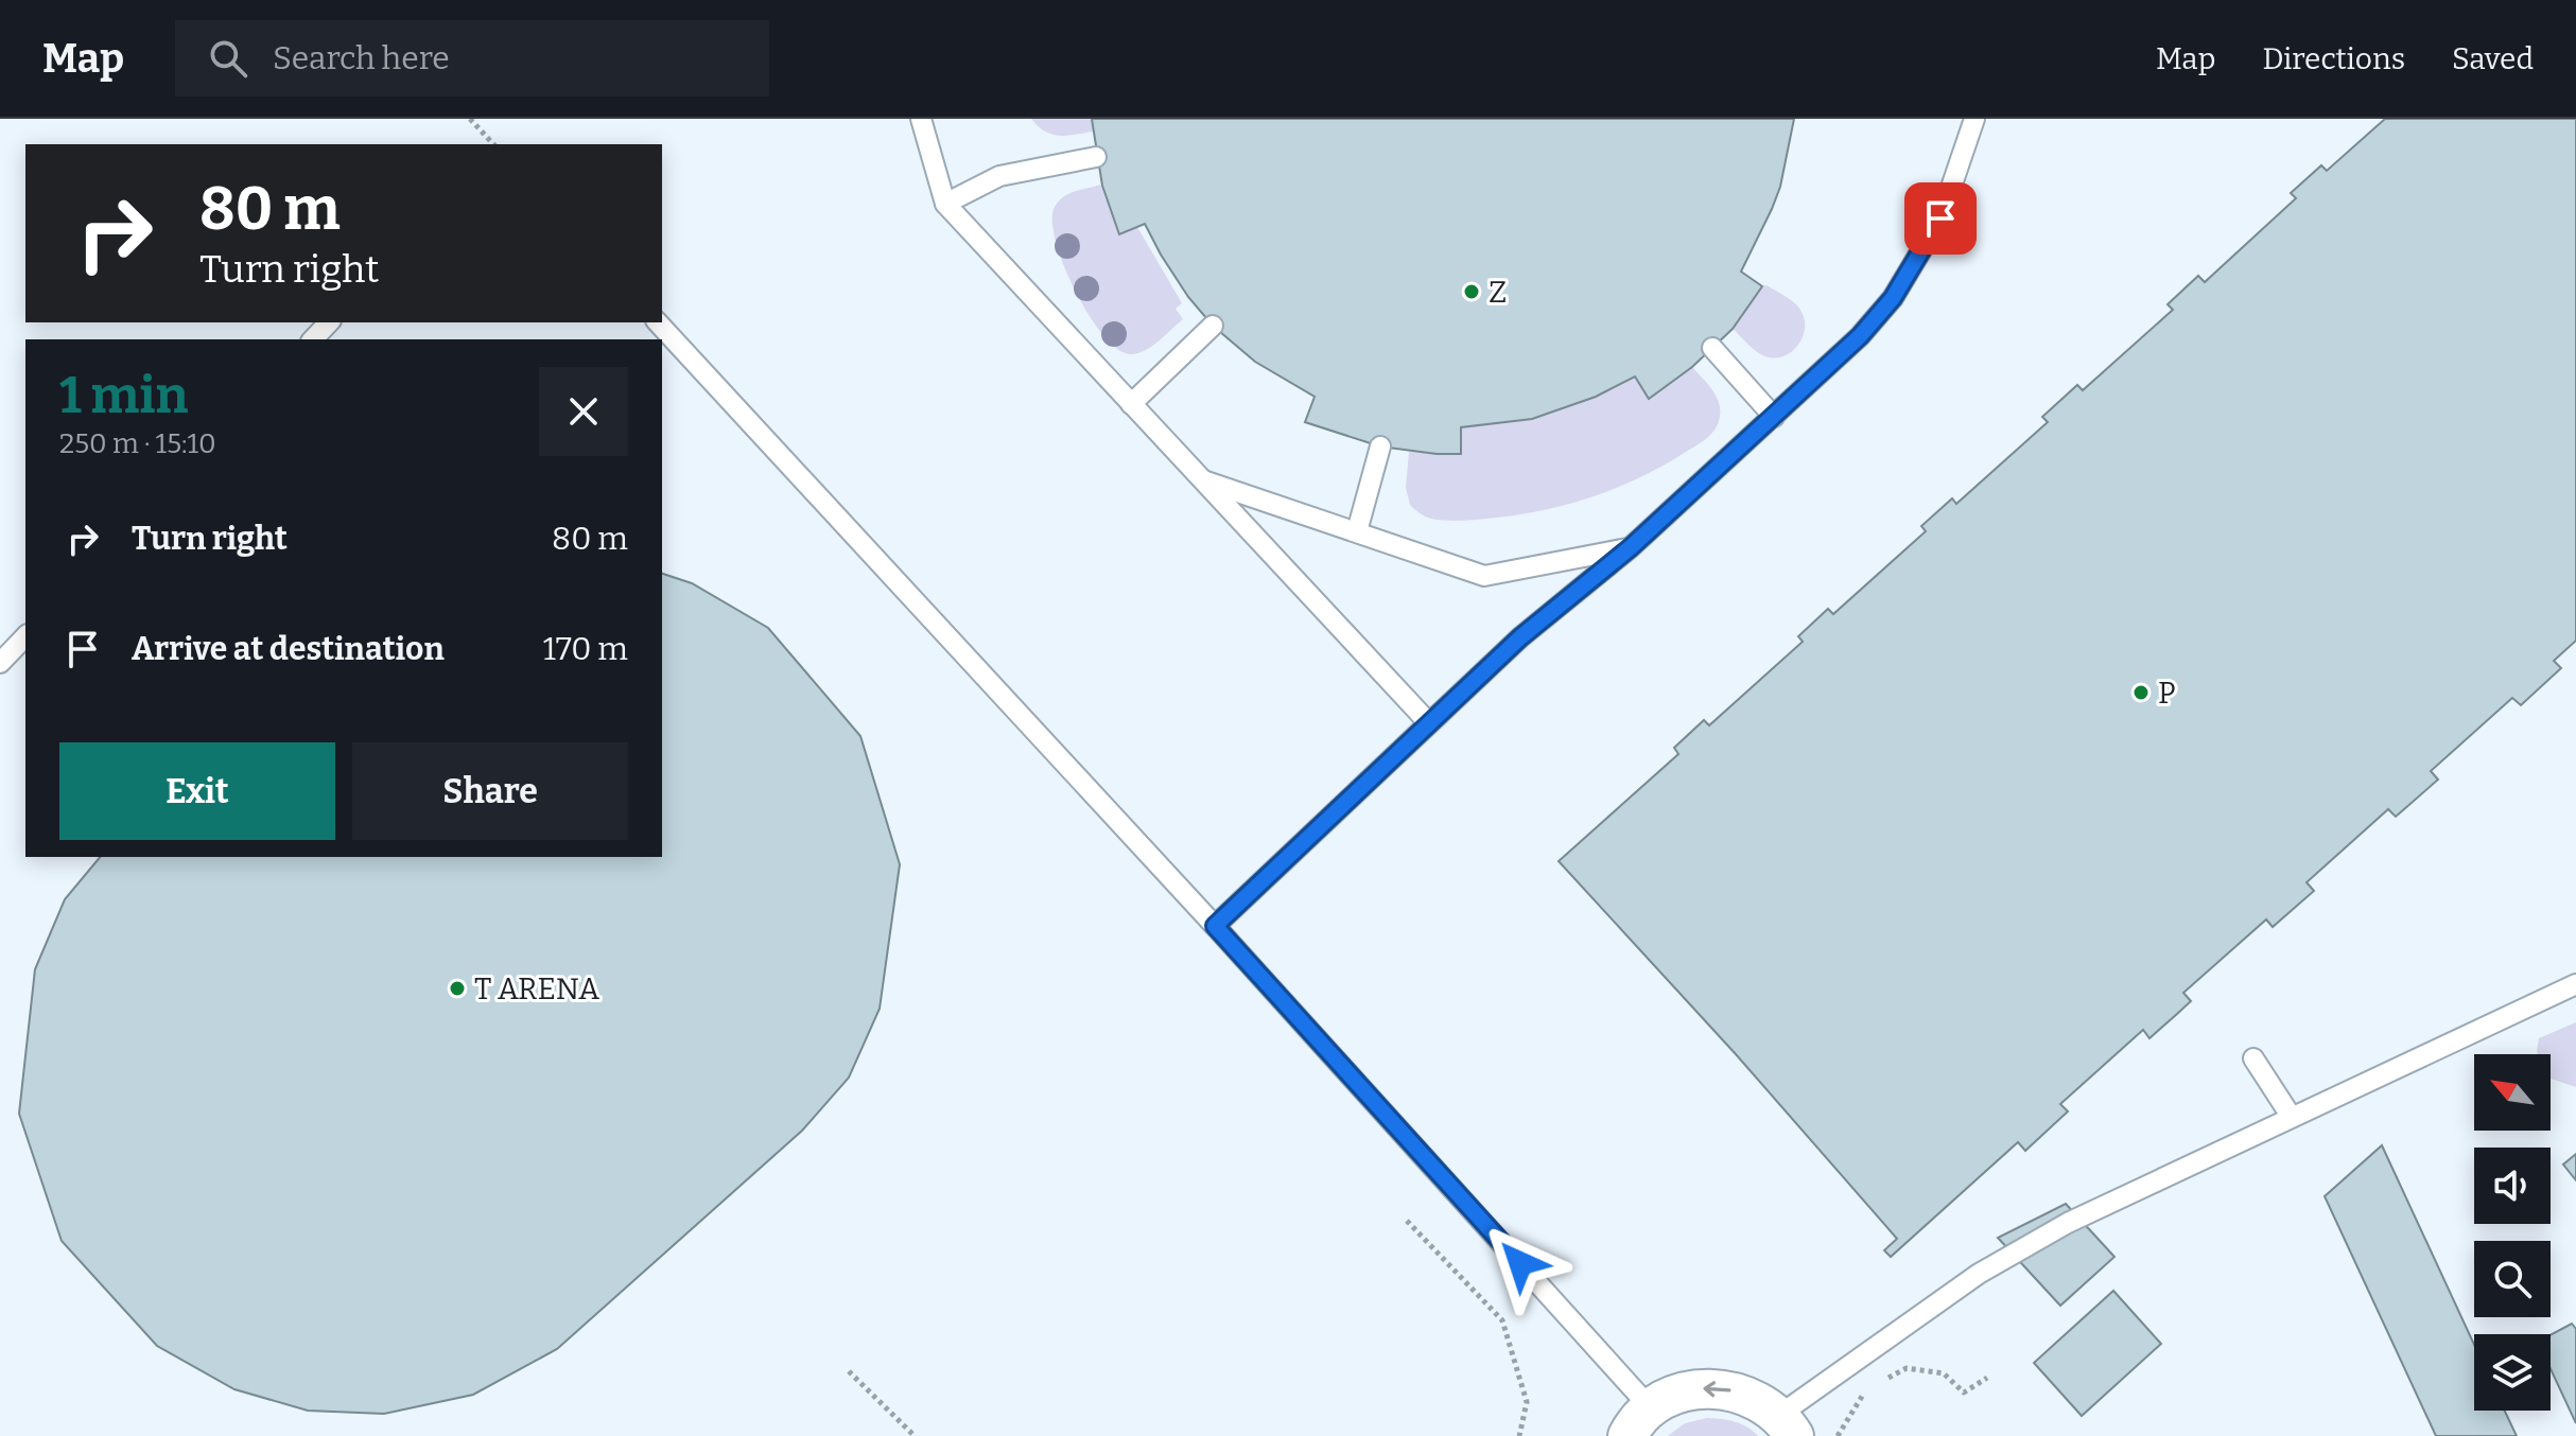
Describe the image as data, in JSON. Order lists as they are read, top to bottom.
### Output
{
  "places": ["Z", "P", "T ARENA"],
  "north": "top left",
  "page": {
    "header": "Map",
    "search": "Search here",
    "nav": ["Map", "Directions", "Saved"],
    "turn": ["80 m", "Turn right"],
    "heading": ["1 min", "250 m · 15:10"],
    "list": [
      {
        "name": "Turn right",
        "value": "80 m"
      },
      {
        "name": "Arrive at destination",
        "value": "170 m"
      }
    ],
    "buttons": ["Exit", "Share"]
  }
}
